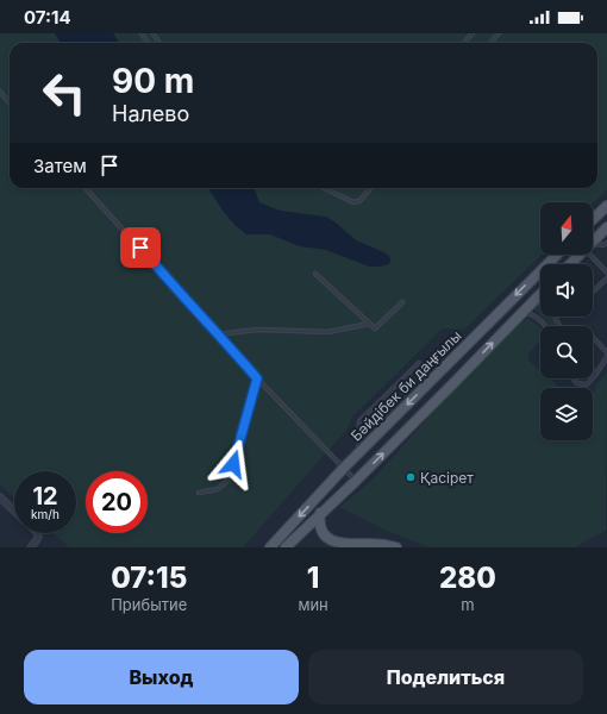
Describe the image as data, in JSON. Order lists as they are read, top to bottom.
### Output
{
  "streets": {
    "main road": ["Бәйдібек би даңғылы"]
  },
  "places": ["Қасірет"],
  "north": "top",
  "page": {
    "status": "07:14",
    "turn": ["90 m", "Налево"],
    "then": "Затем",
    "speed": "12 km/h",
    "limit": "20",
    "eta": [
      "07:15",
      "Прибытие",
      "1",
      "мин",
      "280",
      "m"
    ],
    "buttons": ["Выход", "Поделиться"]
  }
}
